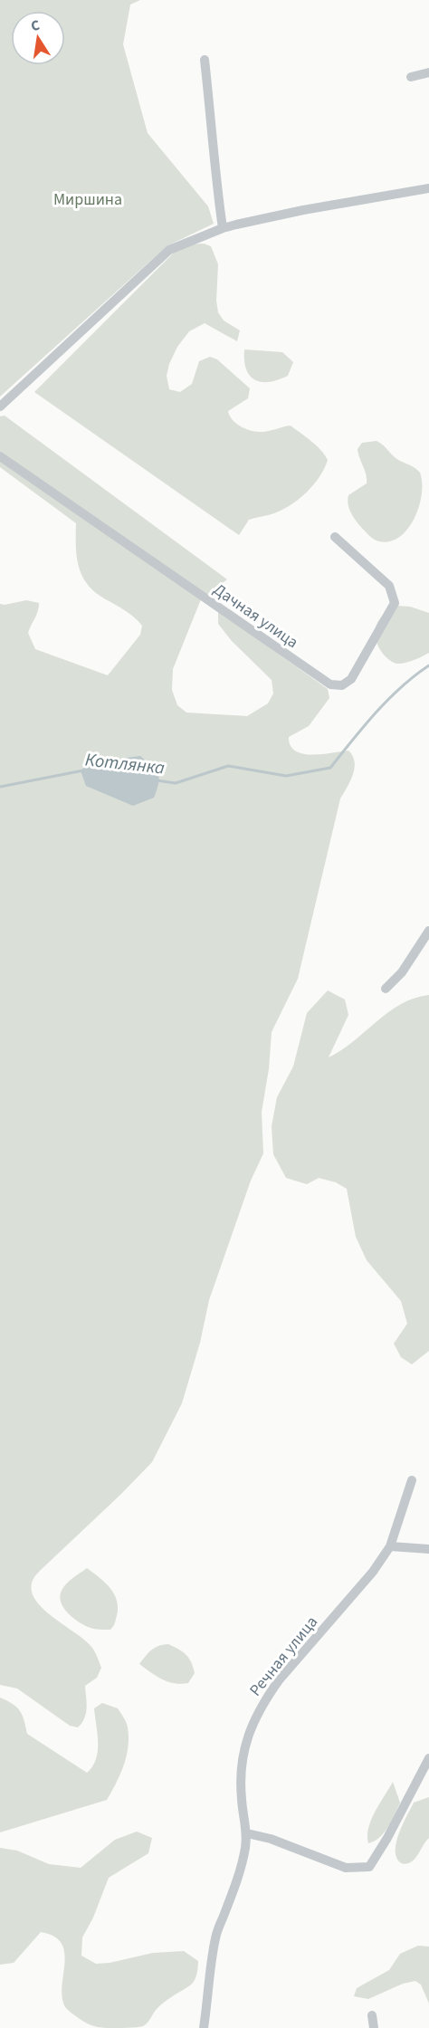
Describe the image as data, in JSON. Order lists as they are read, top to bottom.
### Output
{
  "streets": {
    "street": ["Дачная улица", "Речная улица"]
  },
  "water": ["Котлянка"],
  "parks": ["Миршина"],
  "north": "top"
}
